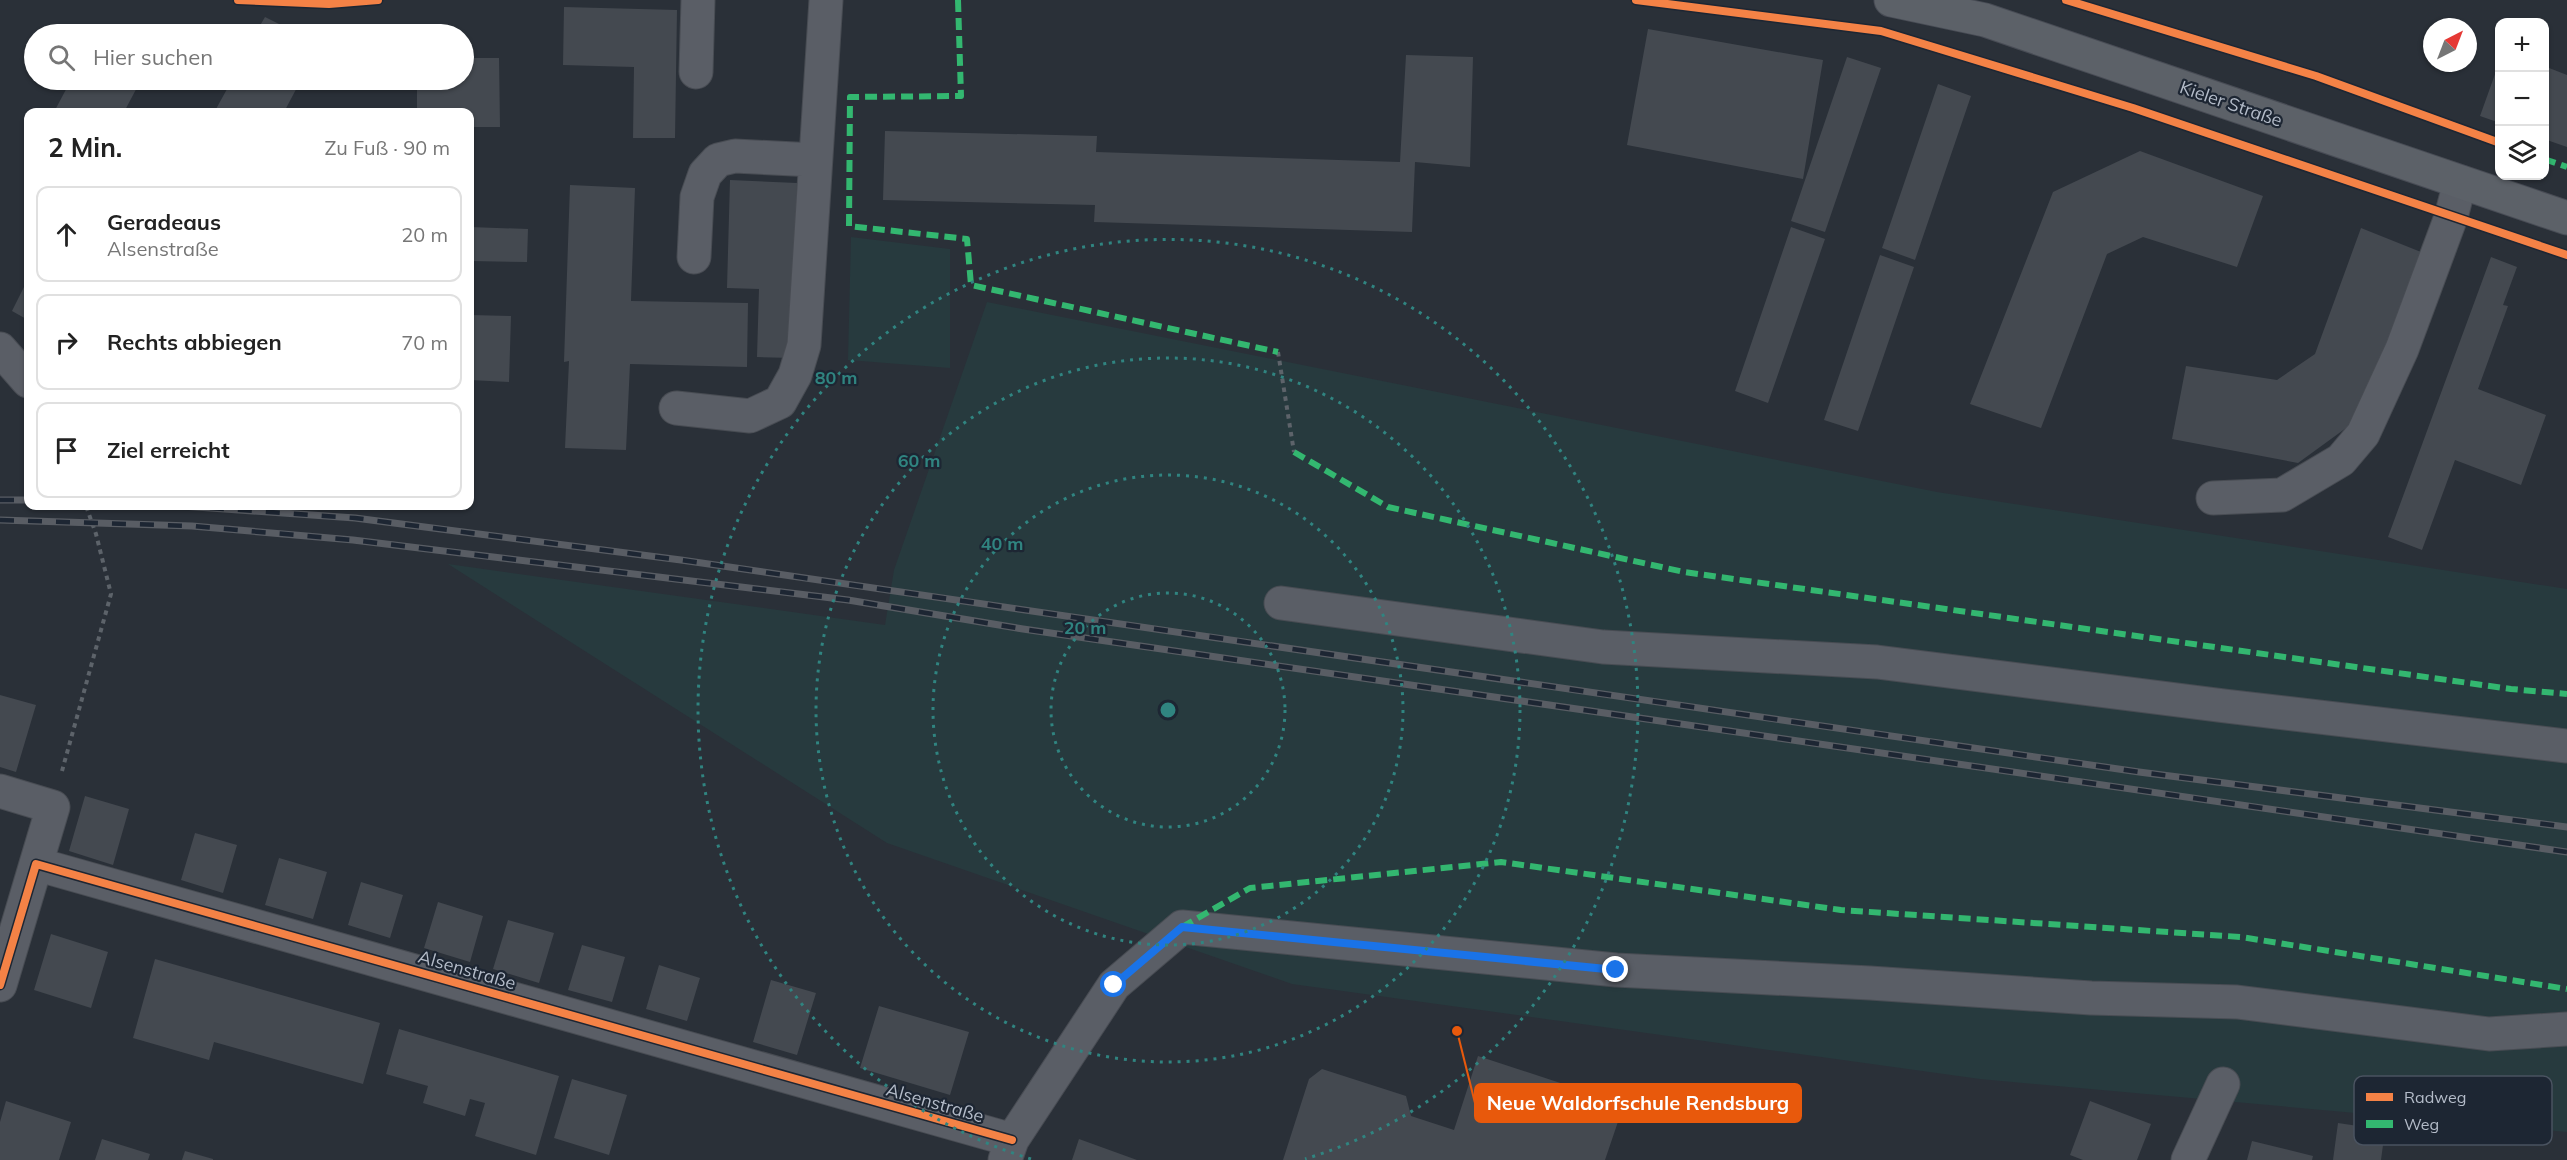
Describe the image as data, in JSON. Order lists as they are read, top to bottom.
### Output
{
  "streets": {
    "main road": ["Kieler Straße"],
    "street": ["Alsenstraße"]
  },
  "places": ["Neue Waldorfschule Rendsburg"],
  "legend": ["Radweg", "Weg"],
  "north": "top right",
  "page": {
    "map_buttons": ["+", "−"],
    "search": "Hier suchen",
    "heading": ["2 Min.", "Zu Fuß · 90 m"],
    "list": [
      ["Geradeaus", "Alsenstraße", "20 m"],
      ["Rechts abbiegen", "70 m"],
      "Ziel erreicht"
    ]
  },
  "rings": [
    "80 m",
    "60 m",
    "40 m",
    "20 m"
  ]
}
